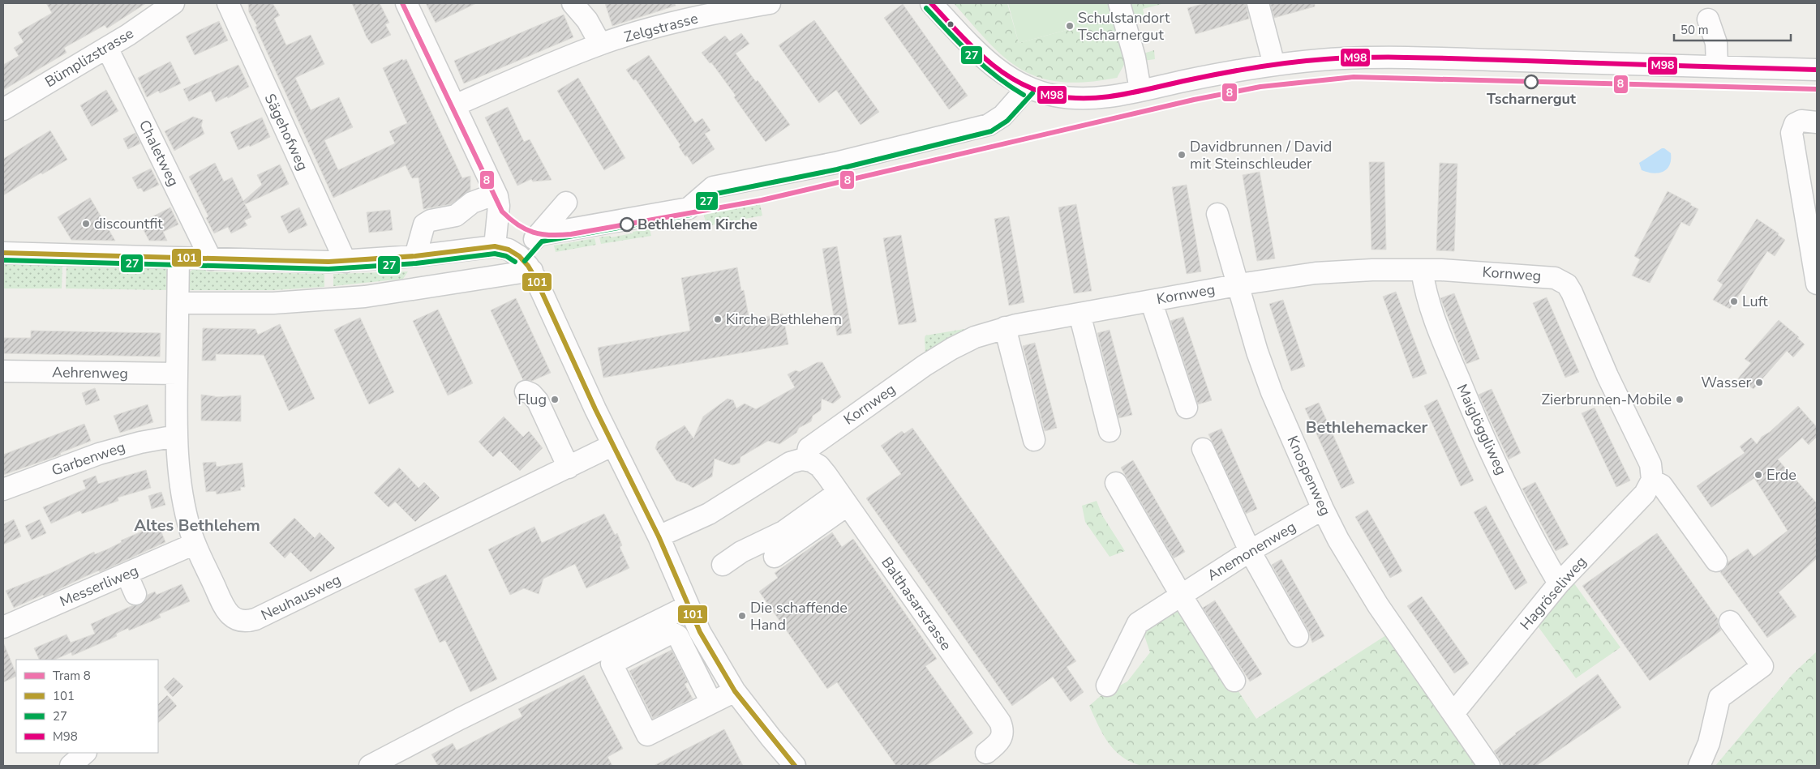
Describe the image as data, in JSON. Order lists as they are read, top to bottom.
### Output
{
  "streets": {
    "street": [
      "Zelgstrasse",
      "Bümplizstrasse",
      "Sägehofweg",
      "Chaletweg",
      "Kornweg",
      "Aehrenweg",
      "Maiglöggliweg",
      "Garbenweg",
      "Knospenweg",
      "Anemonenweg",
      "Messerliweg",
      "Hagröseliweg",
      "Neuhausweg",
      "Balthasarstrasse"
    ]
  },
  "crossings": [
    ["Bümplizstrasse", "Chaletweg"],
    ["Kornweg", "Maiglöggliweg"],
    ["Kornweg", "Knospenweg"],
    ["Kornweg", "Hagröseliweg"],
    ["Kornweg", "Balthasarstrasse"],
    ["Aehrenweg", "Neuhausweg"],
    ["Maiglöggliweg", "Hagröseliweg"],
    ["Garbenweg", "Neuhausweg"],
    ["Knospenweg", "Anemonenweg"],
    ["Knospenweg", "Hagröseliweg"],
    ["Messerliweg", "Neuhausweg"]
  ],
  "districts": ["Bethlehemacker", "Altes Bethlehem"],
  "places": [
    "Schulstandort Tscharnergut",
    "Tscharnergut",
    "Davidbrunnen / David mit Steinschleuder",
    "discountfit",
    "Bethlehem Kirche",
    "Luft",
    "Kirche Bethlehem",
    "Wasser",
    "Flug",
    "Zierbrunnen-Mobile",
    "Erde",
    "Die schaffende Hand"
  ],
  "lines": [
    "tram line 8",
    "transit line M98",
    "transit line 27",
    "transit line 101"
  ],
  "legend": [
    "Tram 8",
    "101",
    "27",
    "M98"
  ],
  "scale_bar": "50 m"
}
